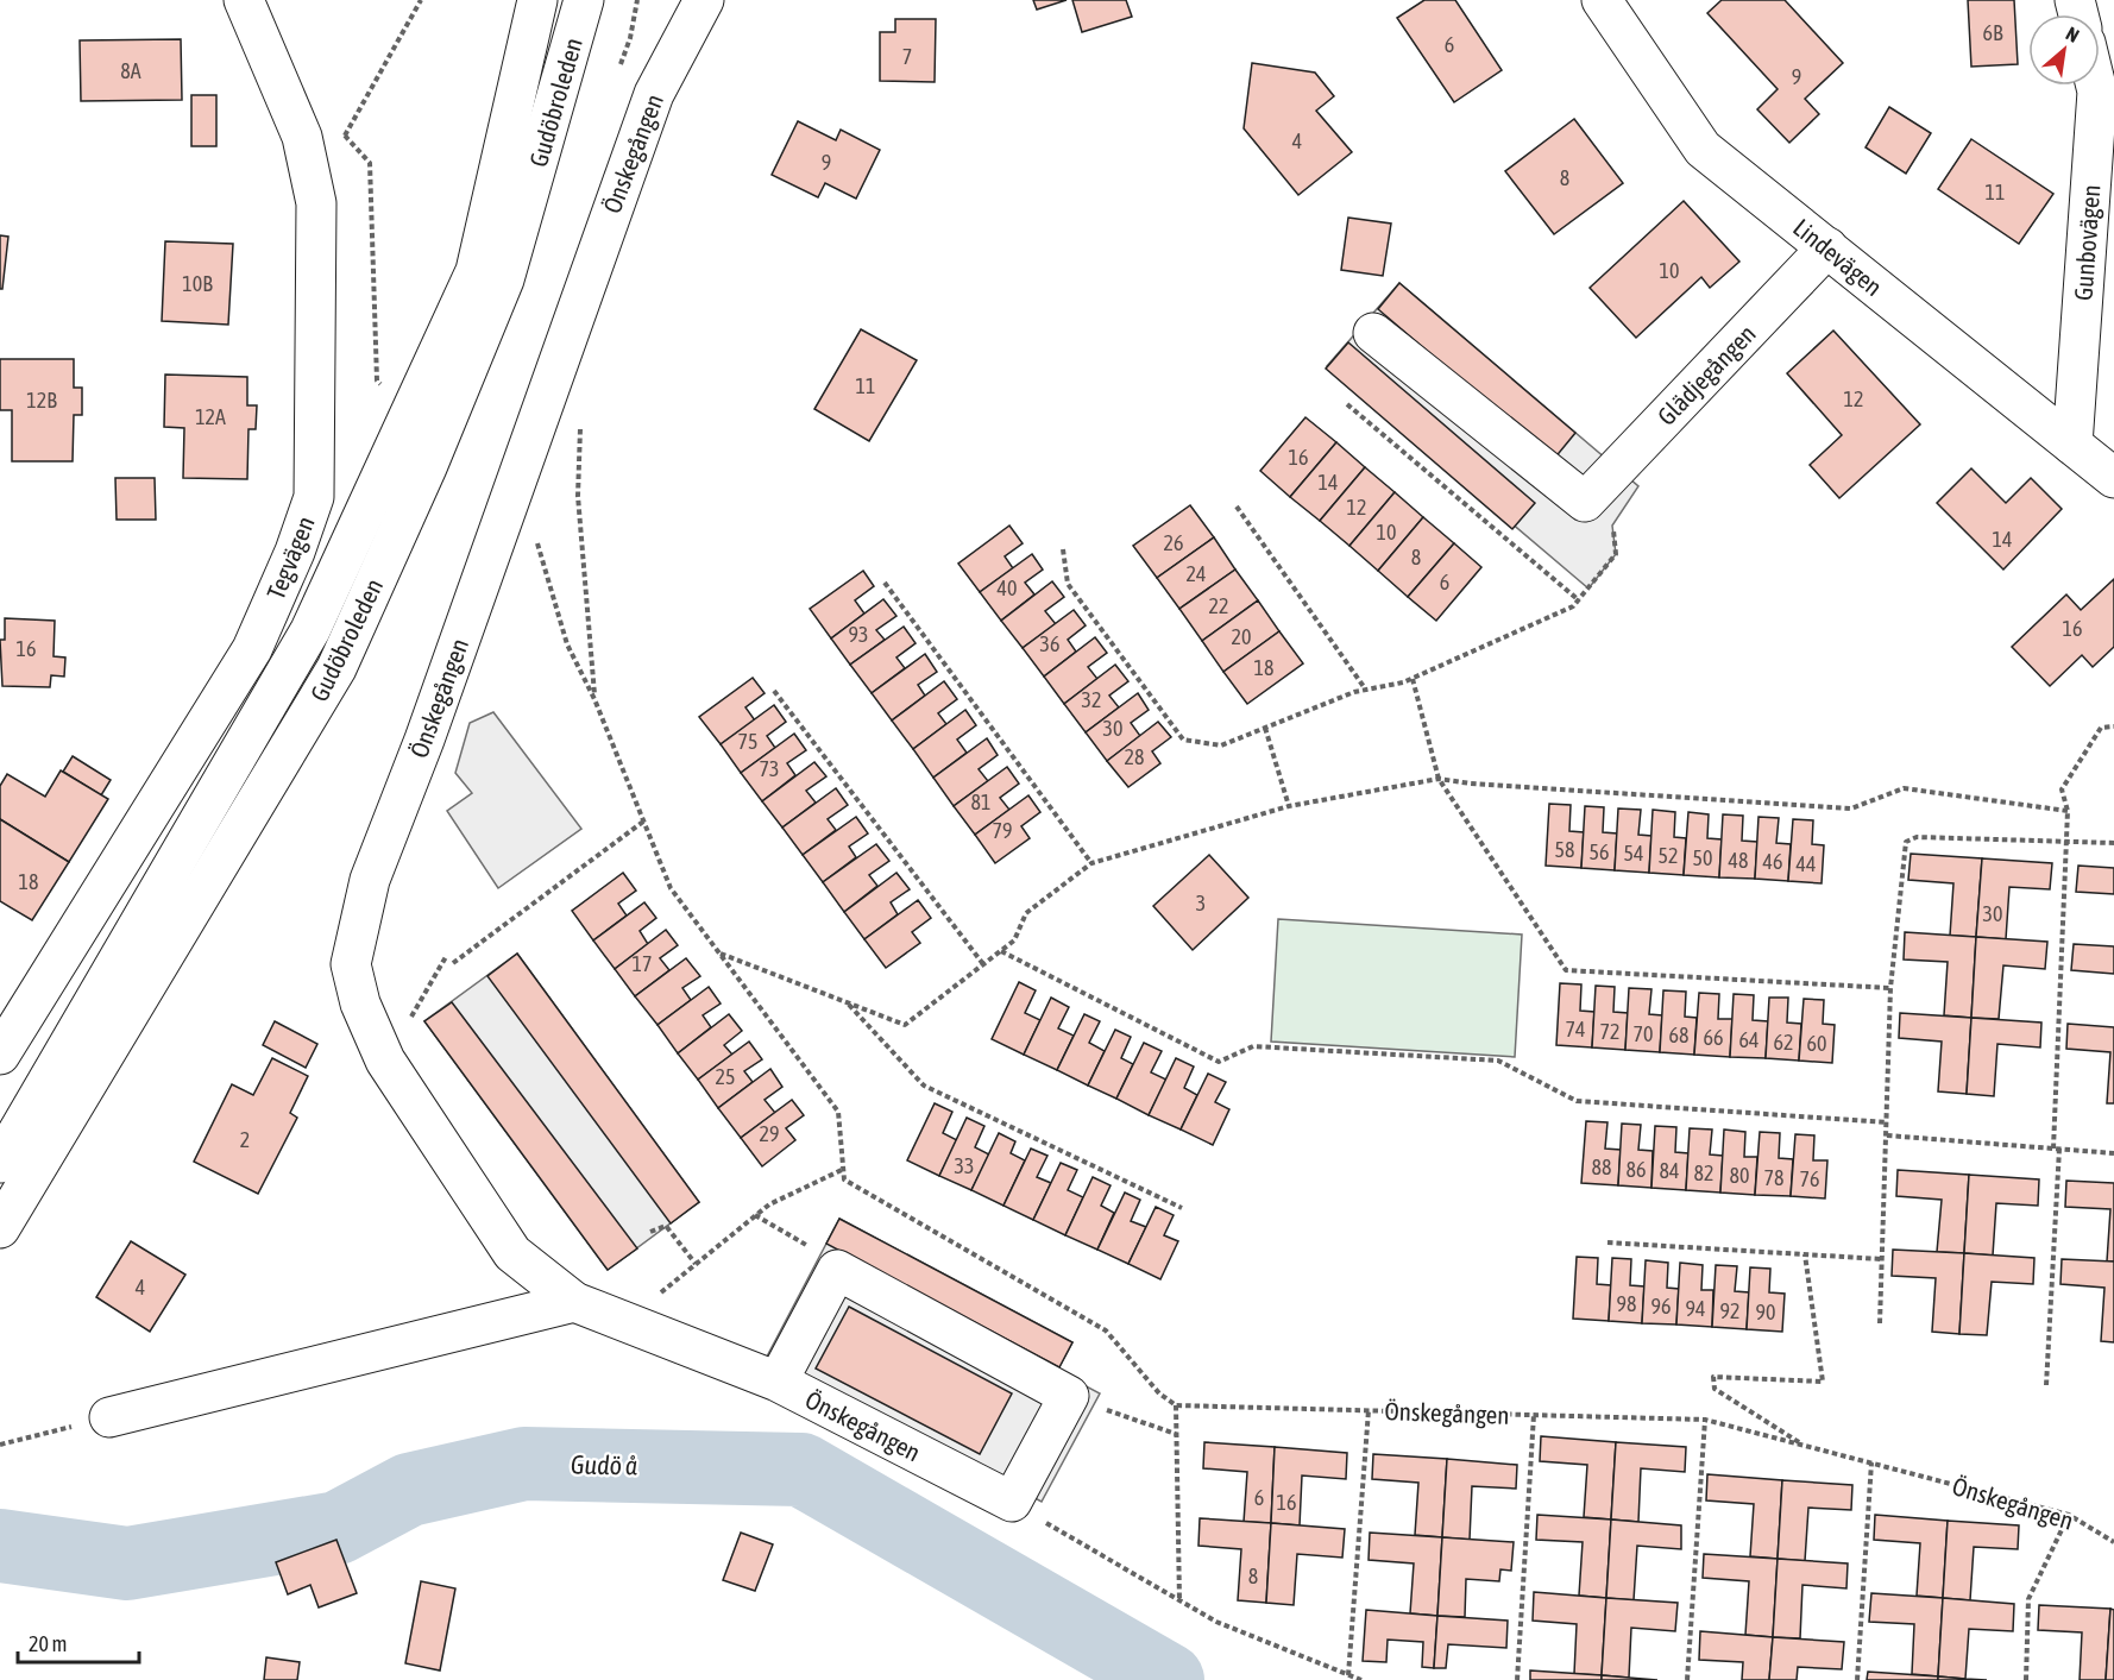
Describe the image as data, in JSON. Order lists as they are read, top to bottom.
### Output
{
  "streets": {
    "street": [
      "Gudöbroleden",
      "Önskegången",
      "Gunbovägen",
      "Lindevägen",
      "Glädjegången",
      "Tegvägen"
    ]
  },
  "crossings": [
    ["Gunbovägen", "Lindevägen"],
    ["Lindevägen", "Glädjegången"]
  ],
  "water": ["Gudö å"],
  "house_numbers": [
    "6B",
    "6",
    "7",
    "8A",
    "9",
    "4",
    "9",
    "8",
    "11",
    "10",
    "10B",
    "11",
    "12",
    "12B",
    "12A",
    "16",
    "14",
    "12",
    "10",
    "14",
    "26",
    "8",
    "24",
    "6",
    "40",
    "22",
    "16",
    "93",
    "20",
    "36",
    "16",
    "18",
    "32",
    "30",
    "75",
    "28",
    "73",
    "81",
    "79",
    "58",
    "56",
    "54",
    "52",
    "50",
    "48",
    "46",
    "44",
    "18",
    "3",
    "30",
    "17",
    "74",
    "72",
    "70",
    "68",
    "66",
    "64",
    "62",
    "60",
    "25",
    "29",
    "2",
    "33",
    "88",
    "86",
    "84",
    "82",
    "80",
    "78",
    "76",
    "4",
    "98",
    "96",
    "94",
    "92",
    "90",
    "6",
    "16",
    "8"
  ],
  "scale_bar": "20 m",
  "north": "top right"
}
